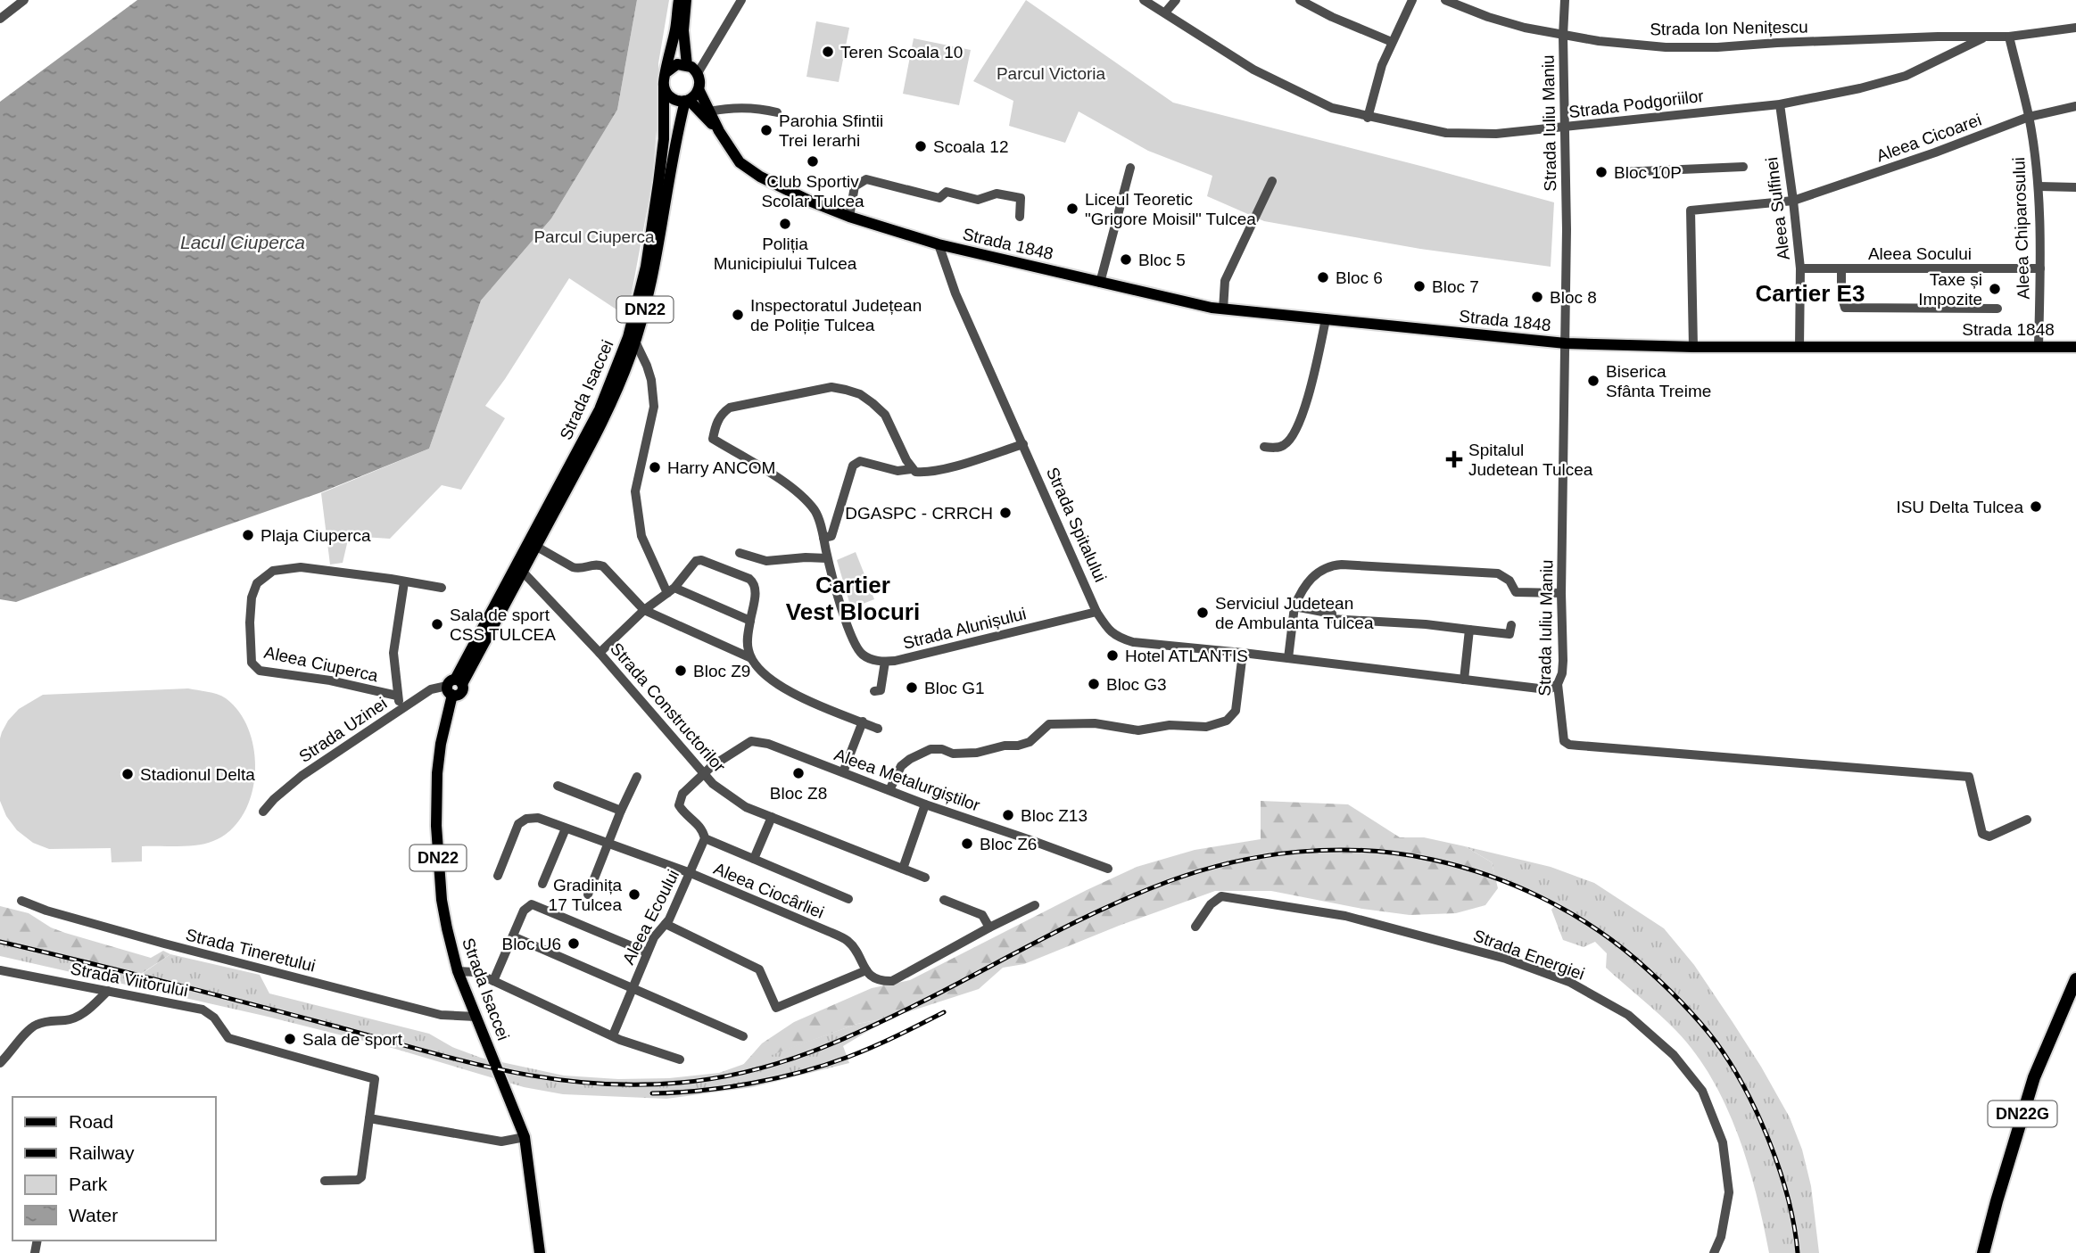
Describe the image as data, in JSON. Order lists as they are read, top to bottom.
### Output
{
  "streets": {
    "highway": ["DN22G"],
    "main road": ["Strada 1848", "DN22", "Strada Isaccei"],
    "street": [
      "Strada Ion Nenițescu",
      "Strada Podgoriilor",
      "Strada Iuliu Maniu",
      "Aleea Cicoarei",
      "Aleea Sulfinei",
      "Aleea Chiparosului",
      "Aleea Socului",
      "Strada Spitalului",
      "Strada Alunișului",
      "Aleea Ciuperca",
      "Strada Constructorilor",
      "Strada Uzinei",
      "Aleea Metalurgiștilor",
      "Aleea Ciocârliei",
      "Aleea Ecoului",
      "Strada Tineretului",
      "Strada Energiei",
      "Strada Viitorului"
    ]
  },
  "crossings": [
    ["Strada Ion Nenițescu", "Strada Podgoriilor"],
    ["Strada Ion Nenițescu", "Strada Iuliu Maniu"],
    ["Strada Podgoriilor", "Strada Iuliu Maniu"],
    ["Strada Podgoriilor", "Aleea Sulfinei"],
    ["Strada Podgoriilor", "Aleea Chiparosului"],
    ["Strada Iuliu Maniu", "Strada 1848"],
    ["Strada Iuliu Maniu", "Strada Spitalului"],
    ["Aleea Cicoarei", "Aleea Sulfinei"],
    ["Aleea Cicoarei", "Aleea Chiparosului"],
    ["Aleea Cicoarei", "Strada 1848"],
    ["Aleea Sulfinei", "Strada 1848"],
    ["Aleea Sulfinei", "Aleea Socului"],
    ["Aleea Chiparosului", "Strada 1848"],
    ["Aleea Chiparosului", "Aleea Socului"],
    ["Strada 1848", "Strada Spitalului"],
    ["Strada Isaccei", "Strada Constructorilor"],
    ["Strada Isaccei", "Strada Uzinei"],
    ["Strada Isaccei", "Strada Tineretului"],
    ["Strada Spitalului", "Strada Alunișului"],
    ["Aleea Ciuperca", "Strada Uzinei"],
    ["Strada Constructorilor", "Aleea Metalurgiștilor"],
    ["Aleea Ciocârliei", "Aleea Ecoului"]
  ],
  "districts": ["Cartier E3", "Cartier Vest Blocuri"],
  "water": ["Lacul Ciuperca"],
  "parks": ["Parcul Victoria", "Parcul Ciuperca"],
  "places": {
    "other": [
      "Teren Scoala 10",
      "Parohia Sfintii Trei Ierarhi",
      "Scoala 12",
      "Club Sportiv Scolar Tulcea",
      "Bloc 10P",
      "Liceul Teoretic \"Grigore Moisil\" Tulcea",
      "Poliția Municipiului Tulcea",
      "Bloc 5",
      "Bloc 6",
      "Bloc 7",
      "Taxe și Impozite",
      "Bloc 8",
      "Inspectoratul Județean de Poliție Tulcea",
      "Biserica Sfânta Treime",
      "Harry ANCOM",
      "ISU Delta Tulcea",
      "DGASPC - CRRCH",
      "Plaja Ciuperca",
      "Serviciul Judetean de Ambulanta Tulcea",
      "Sala de sport CSS TULCEA",
      "Hotel ATLANTIS",
      "Bloc Z9",
      "Bloc G3",
      "Bloc G1",
      "Bloc Z8",
      "Stadionul Delta",
      "Bloc Z13",
      "Bloc Z6",
      "Gradinița 17 Tulcea",
      "Bloc U6",
      "Sala de sport"
    ],
    "health": ["Spitalul Judetean Tulcea"]
  },
  "legend": [
    "Road",
    "Railway",
    "Park",
    "Water"
  ]
}
